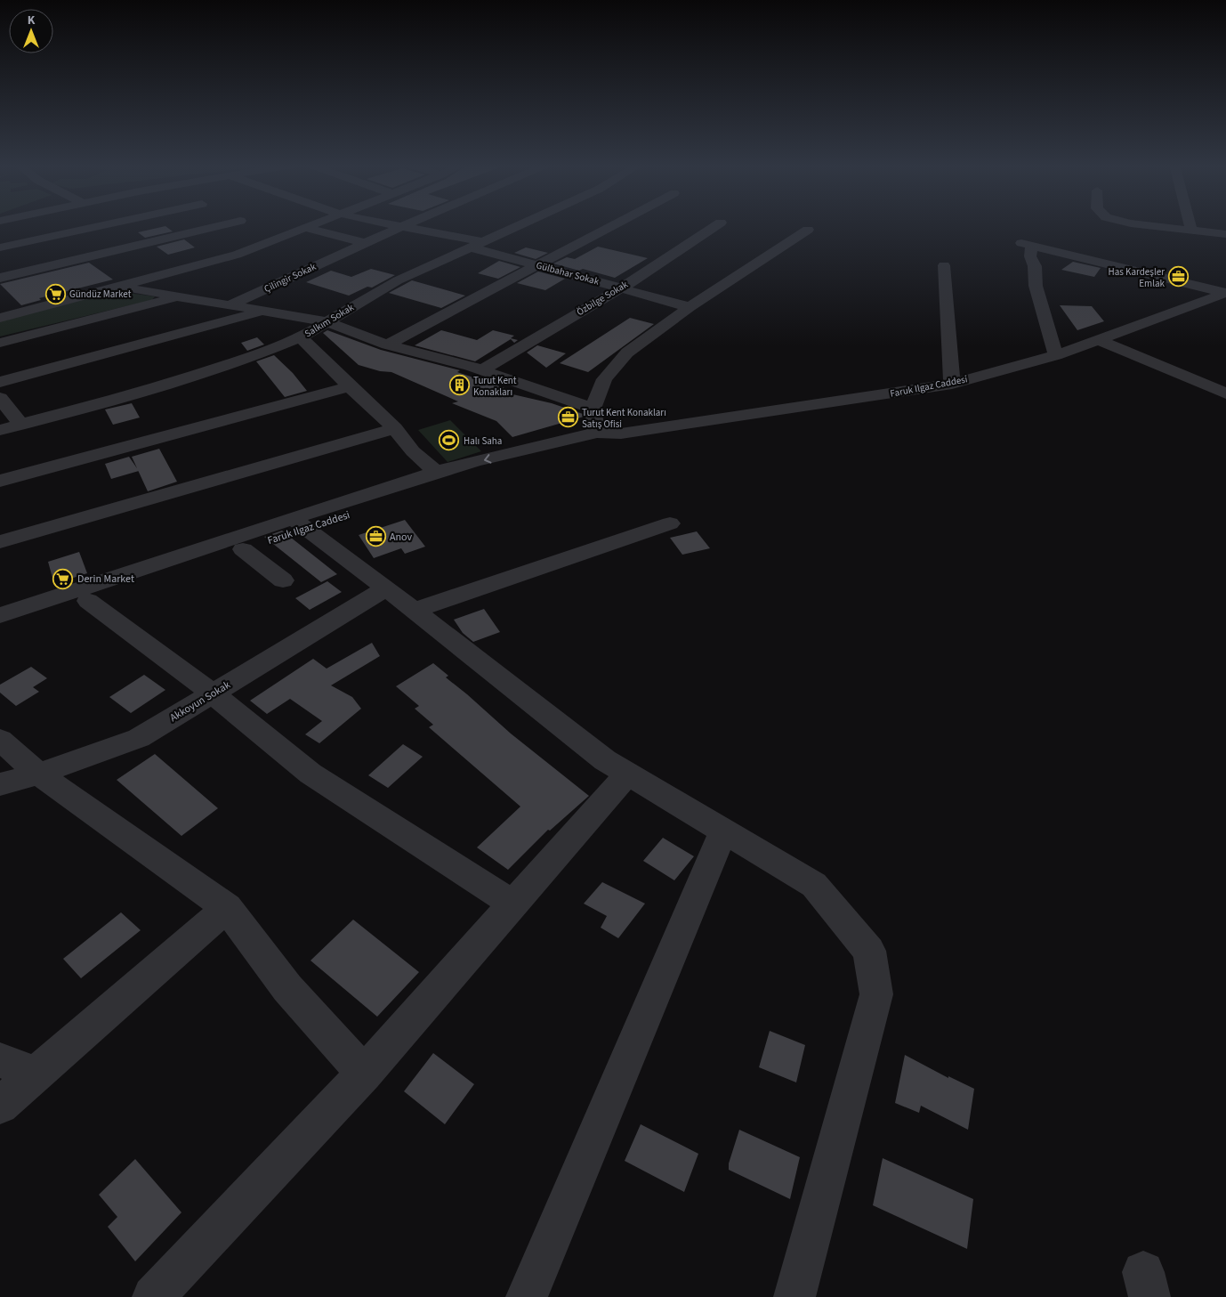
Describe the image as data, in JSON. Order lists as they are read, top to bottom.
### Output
{
  "streets": {
    "street": [
      "Gülbahar Sokak",
      "Çilingir Sokak",
      "Özbilge Sokak",
      "Salkım Sokak",
      "Faruk Ilgaz Caddesi",
      "Akkoyun Sokak"
    ]
  },
  "crossings": [
    ["Gülbahar Sokak", "Çilingir Sokak"],
    ["Gülbahar Sokak", "Özbilge Sokak"],
    ["Gülbahar Sokak", "Salkım Sokak"]
  ],
  "places": {
    "office": ["Has Kardeşler Emlak", "Turut Kent Konakları Satış Ofisi", "Anov"],
    "supermarket": ["Gündüz Market", "Derin Market"],
    "building": ["Turut Kent Konakları"],
    "sports": ["Halı Saha"]
  },
  "north": "top"
}
